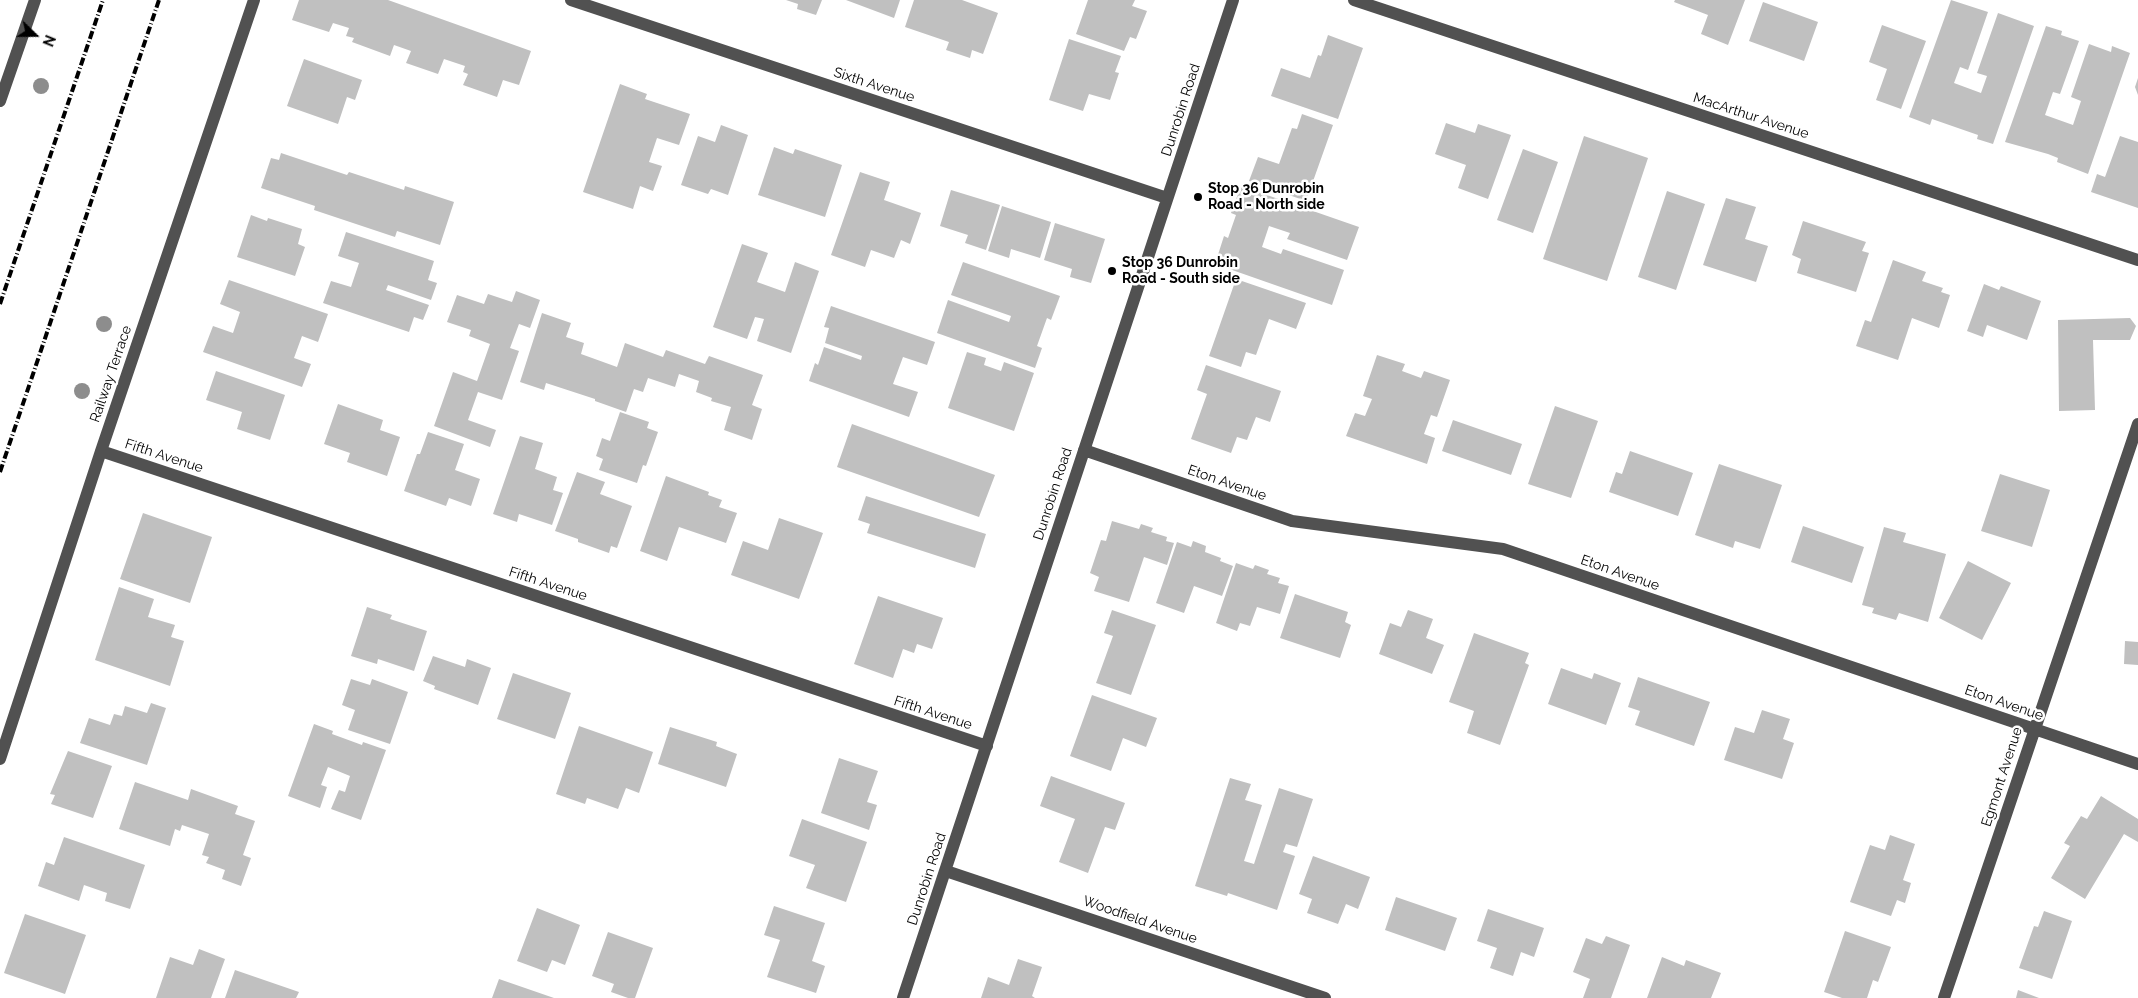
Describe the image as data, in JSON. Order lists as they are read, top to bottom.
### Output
{
  "streets": {
    "street": [
      "Sixth Avenue",
      "Dunrobin Road",
      "MacArthur Avenue",
      "Railway Terrace",
      "Fifth Avenue",
      "Eton Avenue",
      "Egmont Avenue",
      "Woodfield Avenue"
    ]
  },
  "crossings": [
    ["Sixth Avenue", "Dunrobin Road"],
    ["Dunrobin Road", "Fifth Avenue"],
    ["Dunrobin Road", "Eton Avenue"],
    ["Dunrobin Road", "Woodfield Avenue"],
    ["Railway Terrace", "Fifth Avenue"],
    ["Eton Avenue", "Egmont Avenue"]
  ],
  "places": ["Stop 36 Dunrobin Road - North side", "Stop 36 Dunrobin Road - South side"],
  "north": "right"
}
